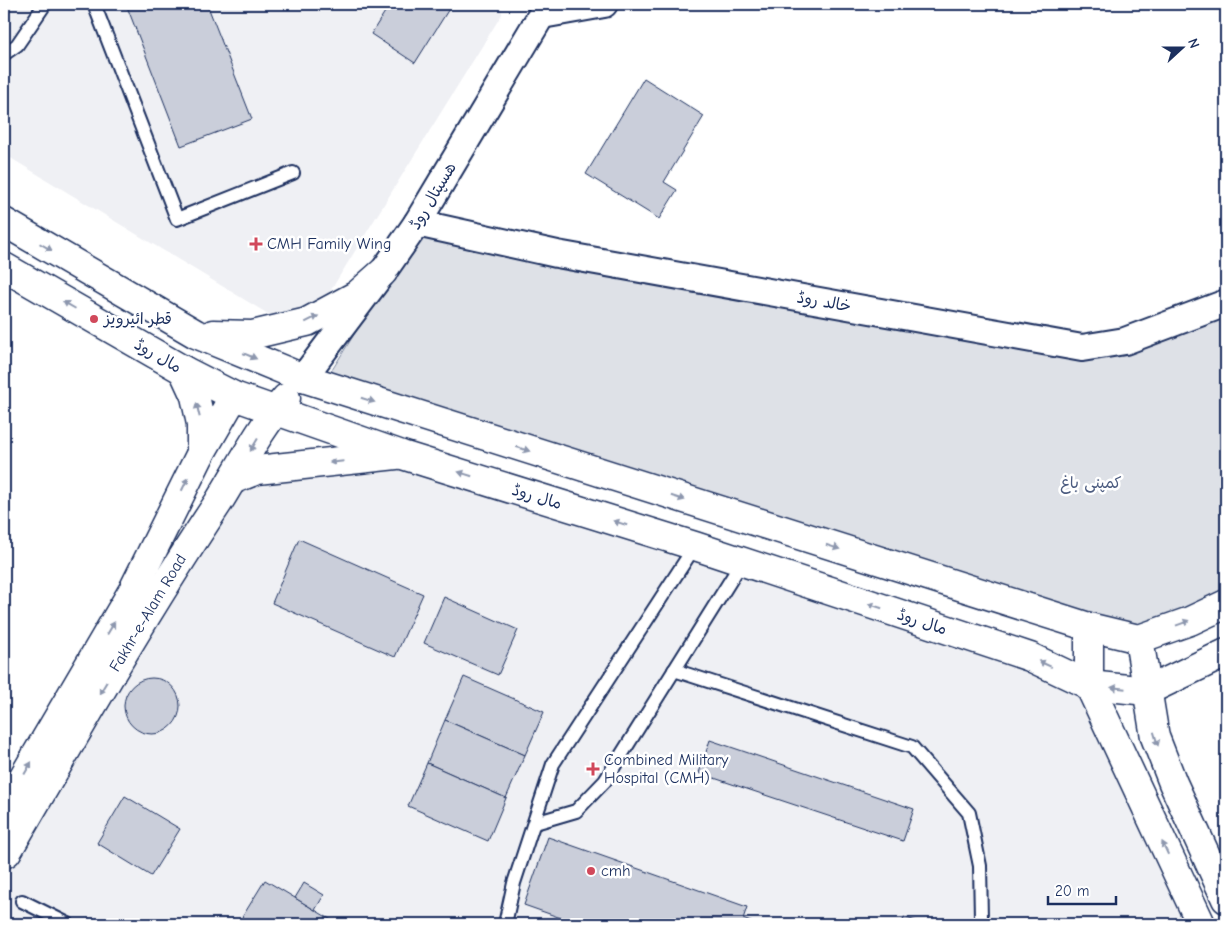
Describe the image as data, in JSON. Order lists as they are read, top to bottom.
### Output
{
  "streets": {
    "main road": ["مال روڈ", "Fakhr-e-Alam Road"],
    "street": ["ھسپتال روڈ", "خالد روڈ"]
  },
  "crossings": [
    ["ھسپتال روڈ", "خالد روڈ"],
    ["ھسپتال روڈ", "Fakhr-e-Alam Road"],
    ["مال روڈ", "Fakhr-e-Alam Road"]
  ],
  "parks": ["کمپنی باغ"],
  "places": {
    "health": ["CMH Family Wing", "Combined Military Hospital (CMH)"],
    "other": ["قطر ائیرویز", "cmh"]
  },
  "scale_bar": "20 m",
  "north": "right"
}
